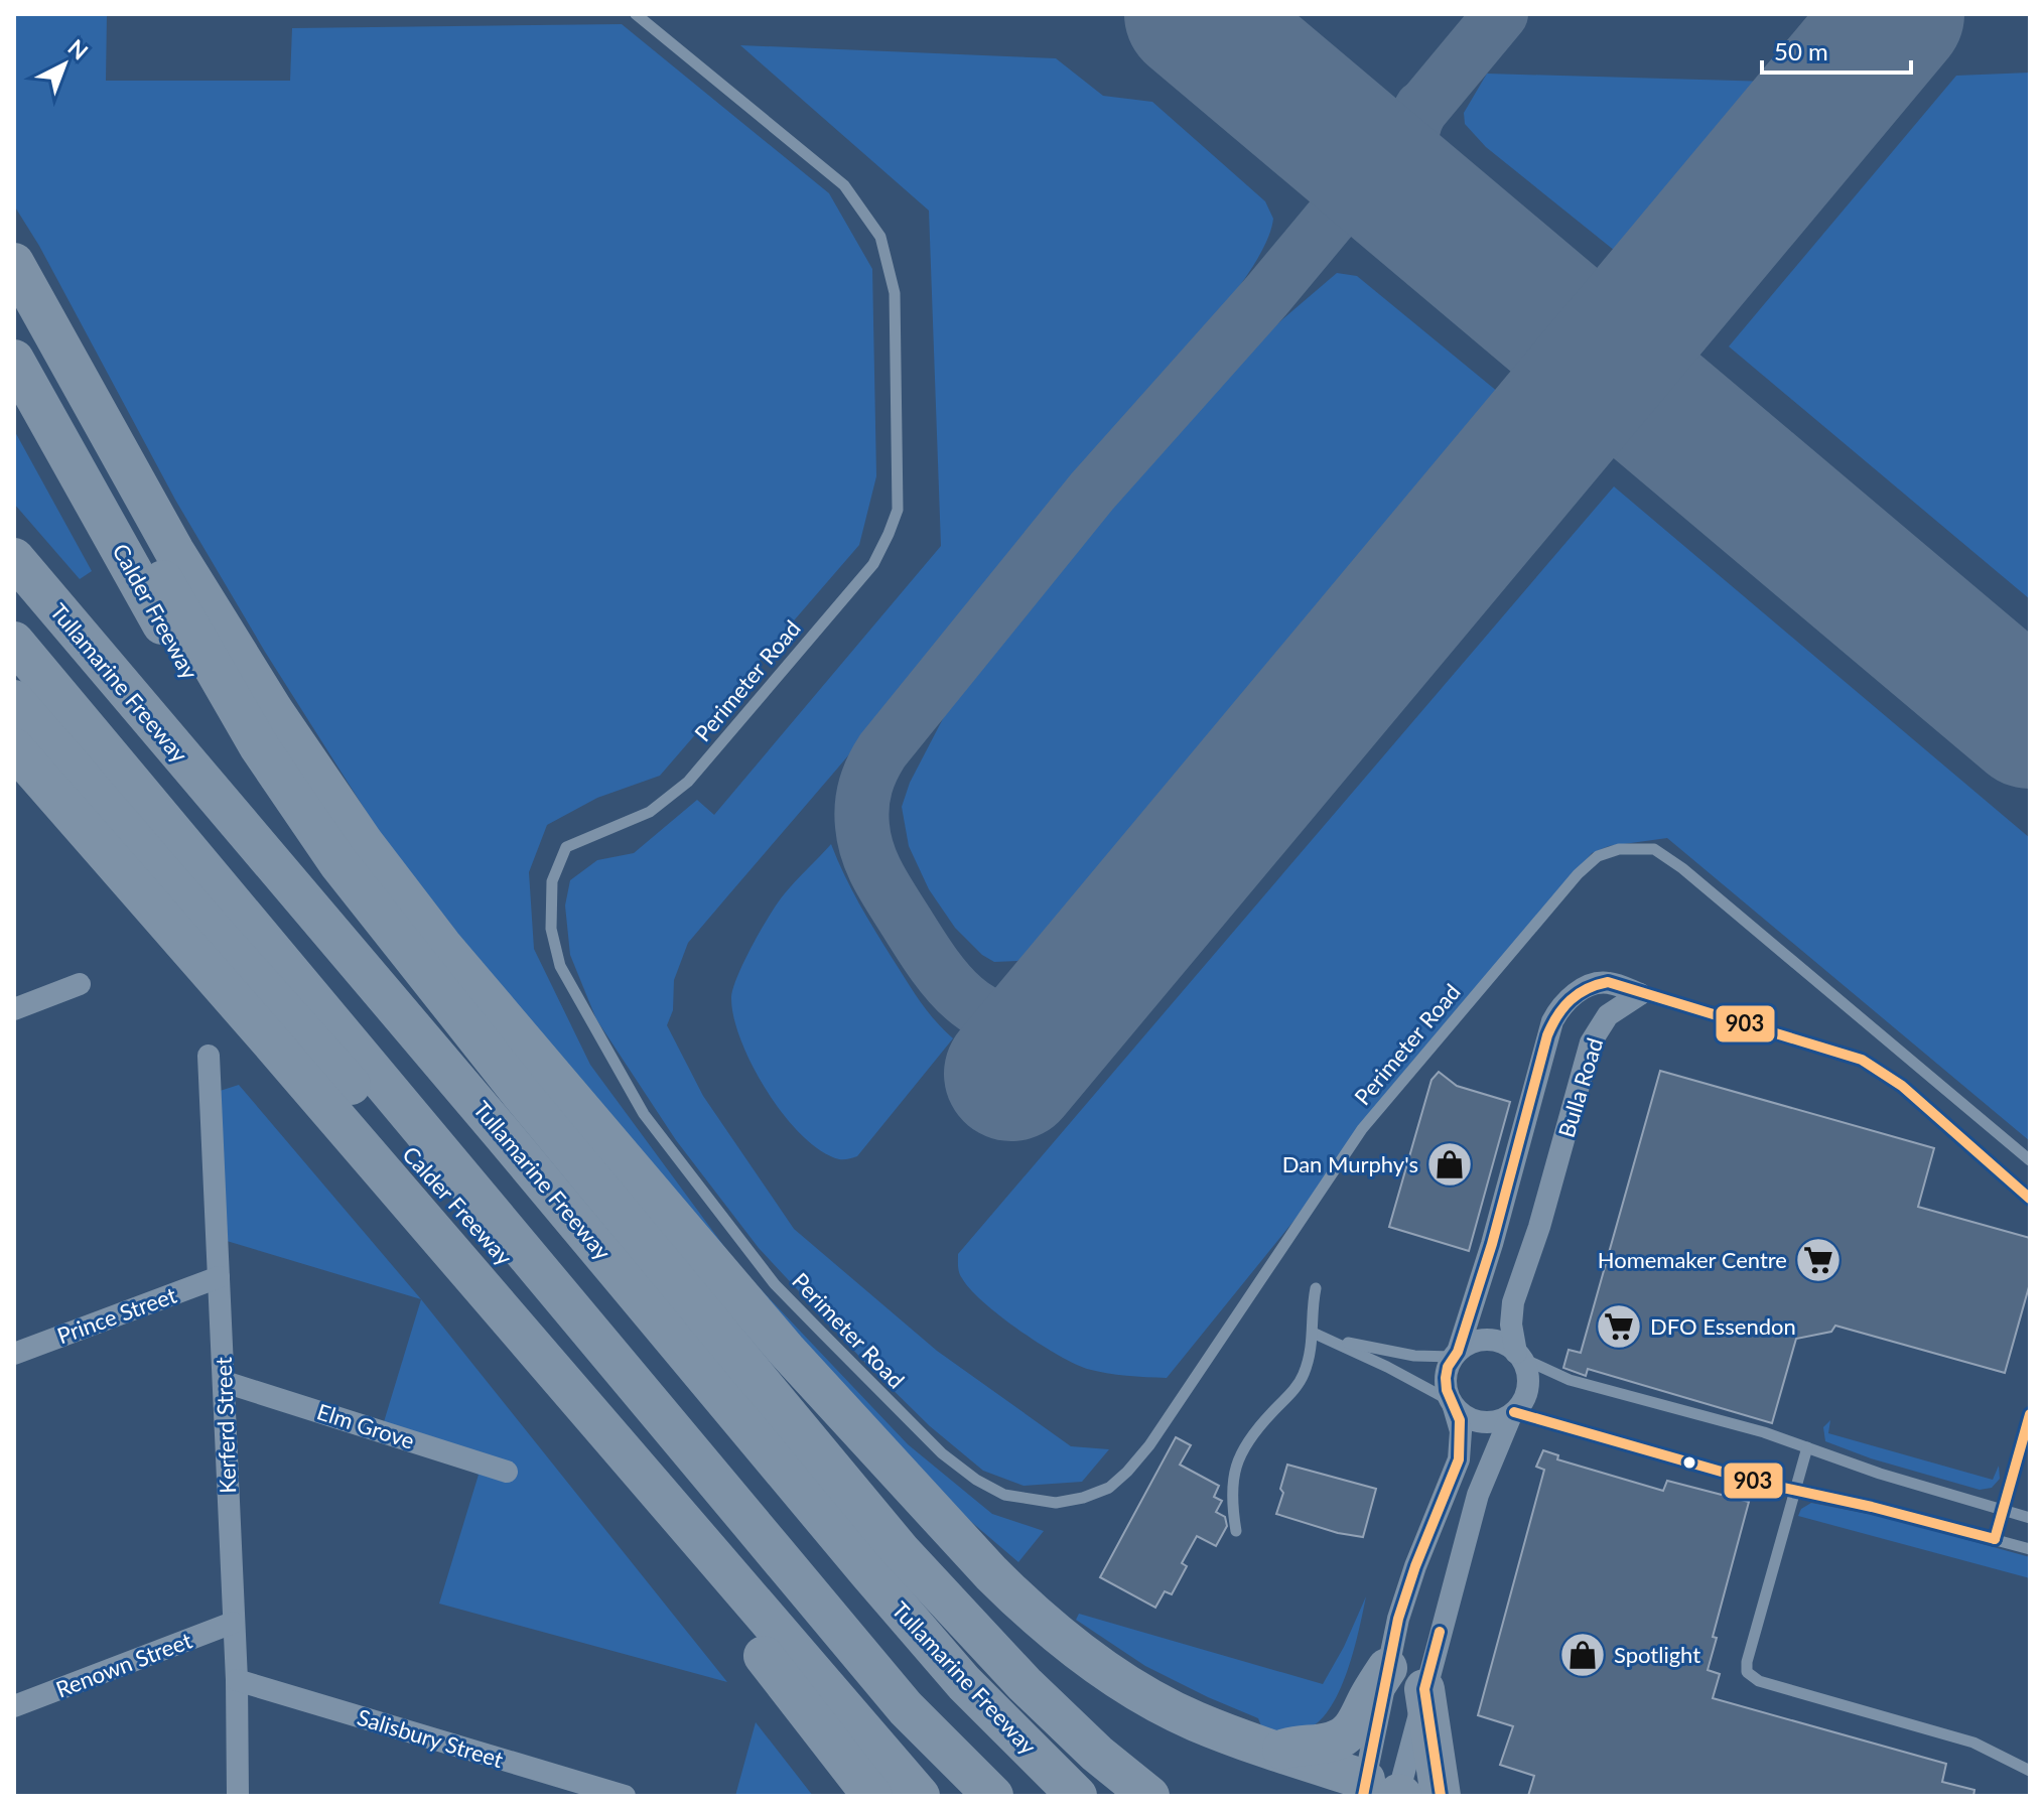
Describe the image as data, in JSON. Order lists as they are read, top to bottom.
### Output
{
  "streets": {
    "highway": ["Calder Freeway", "Tullamarine Freeway"],
    "street": [
      "Bulla Road",
      "Prince Street",
      "Kerferd Street",
      "Elm Grove",
      "Renown Street",
      "Salisbury Street"
    ],
    "lane": ["Perimeter Road"]
  },
  "crossings": [
    ["Calder Freeway", "Tullamarine Freeway"],
    ["Prince Street", "Kerferd Street"],
    ["Kerferd Street", "Elm Grove"],
    ["Kerferd Street", "Renown Street"],
    ["Kerferd Street", "Salisbury Street"]
  ],
  "places": {
    "shop": ["Dan Murphy's", "Spotlight"],
    "supermarket": ["Homemaker Centre", "DFO Essendon"]
  },
  "lines": ["transit line 903"],
  "scale_bar": "50 m",
  "north": "top right"
}
